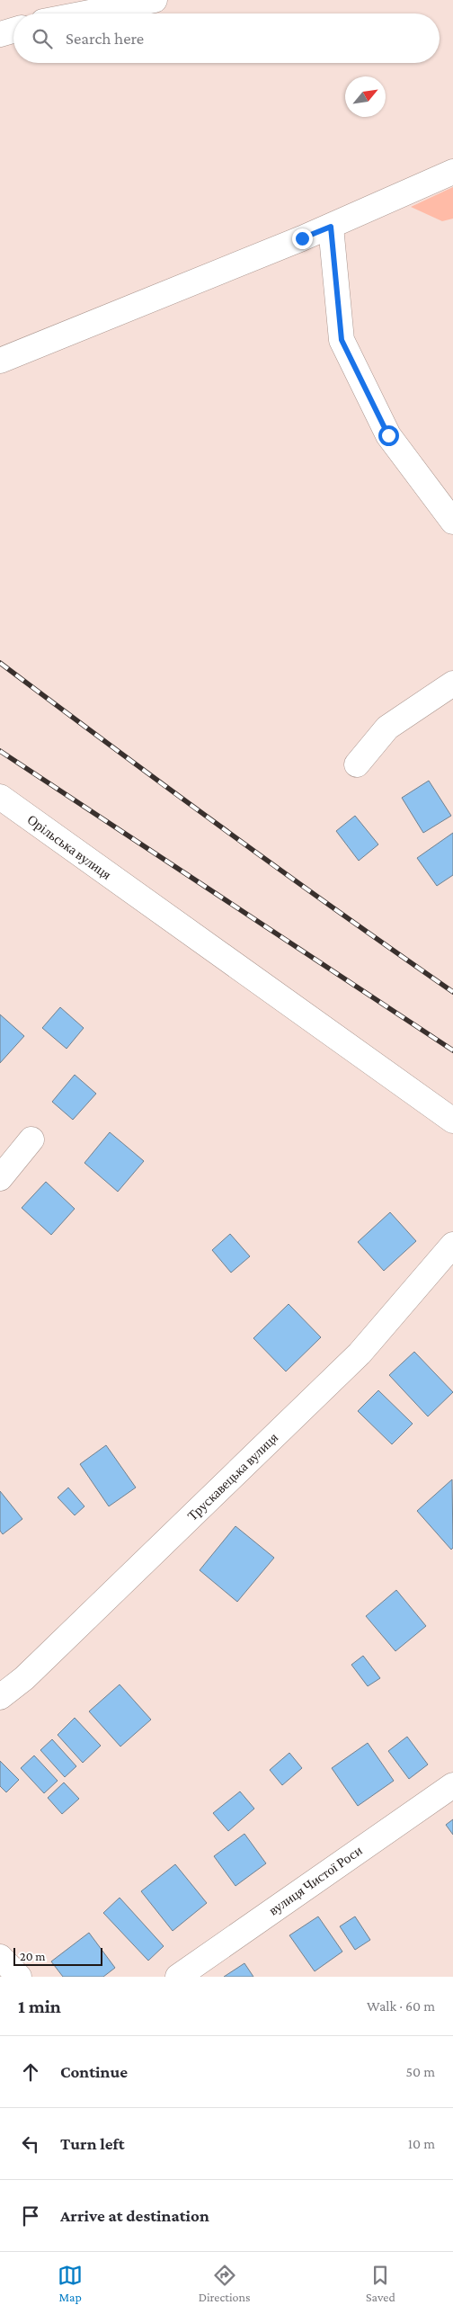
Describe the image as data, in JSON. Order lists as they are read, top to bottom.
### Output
{
  "streets": {
    "street": ["Орільська вулиця", "Трускавецька вулиця", "вулиця Чистої Роси"]
  },
  "scale_bar": "20 m",
  "north": "top right",
  "page": {
    "search": "Search here",
    "scale": "20 m",
    "heading": ["1 min", "Walk · 60 m"],
    "list": [
      ["Continue", "50 m"],
      ["Turn left", "10 m"],
      "Arrive at destination"
    ],
    "nav": ["Map", "Directions", "Saved"]
  }
}
